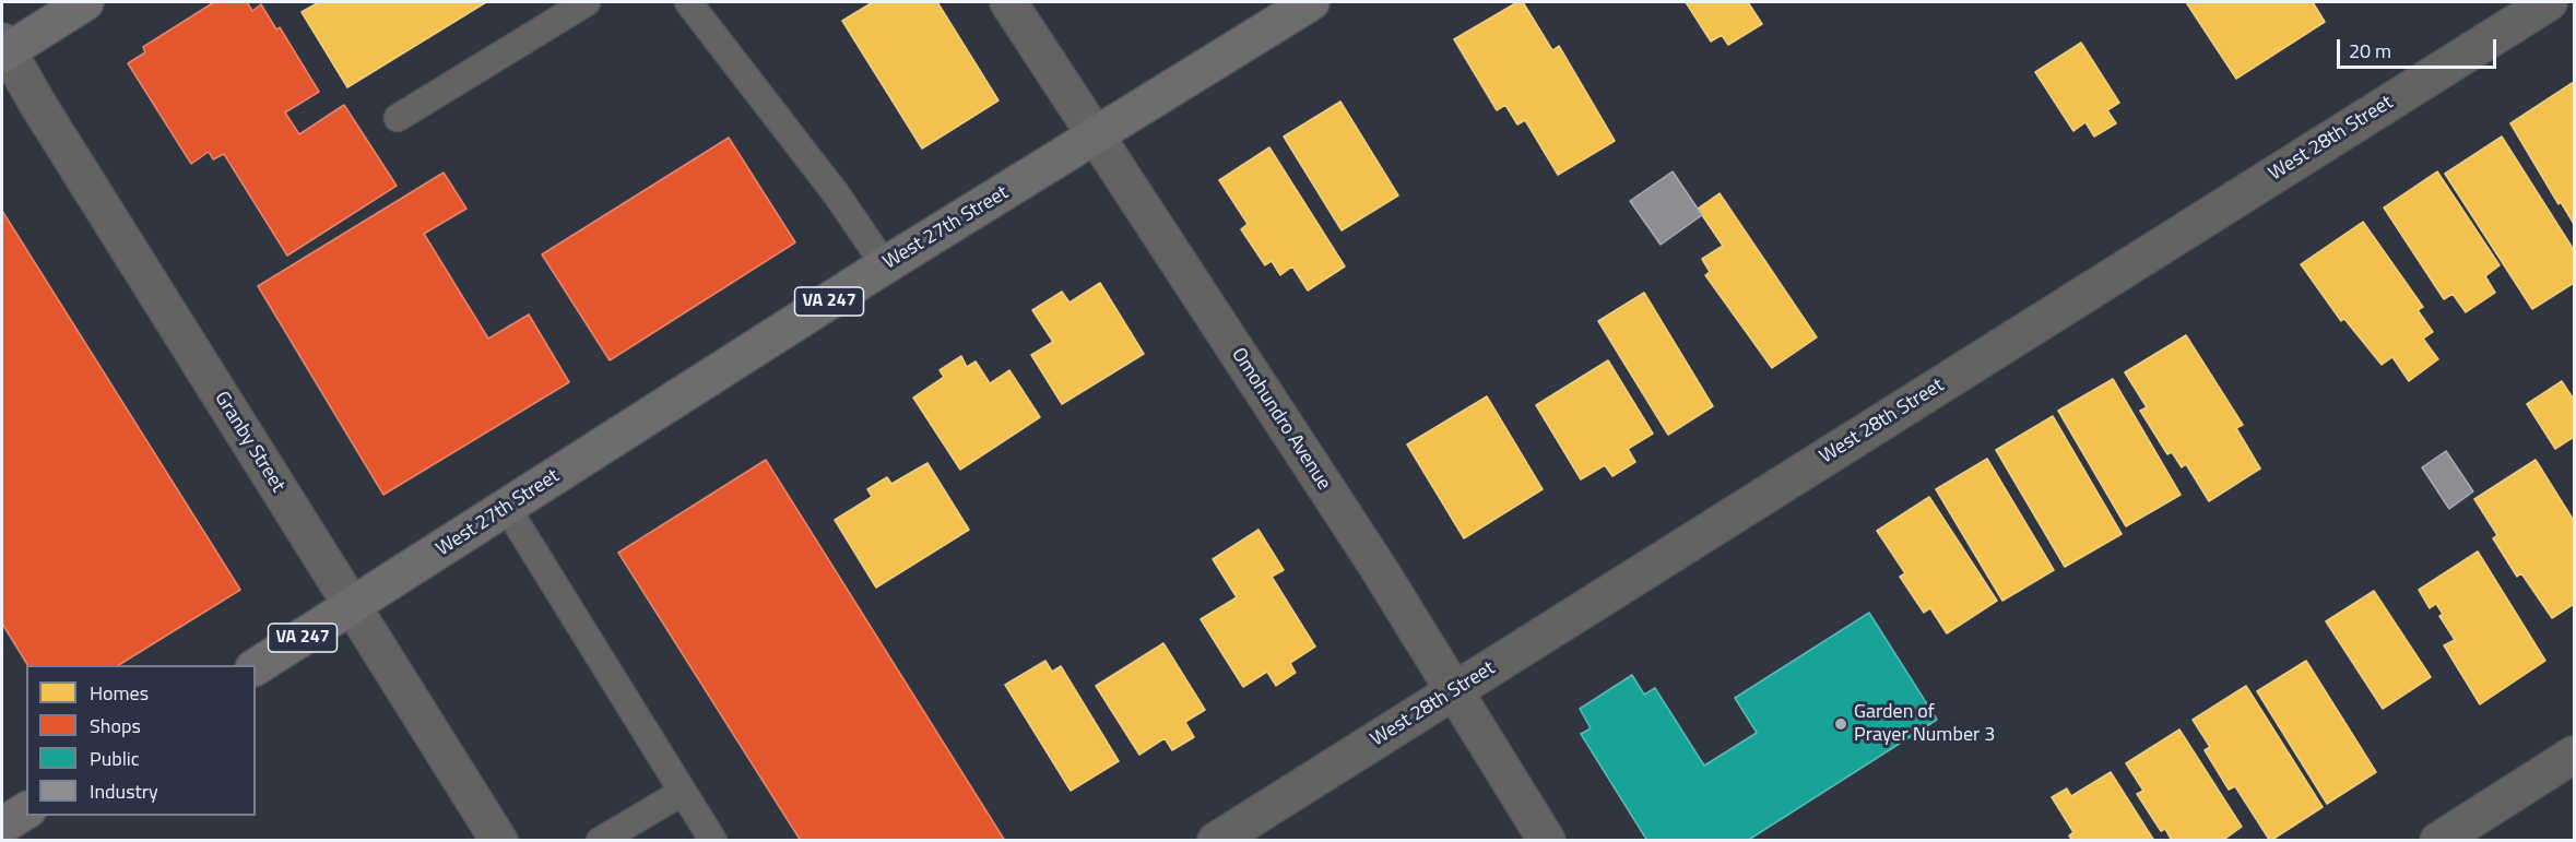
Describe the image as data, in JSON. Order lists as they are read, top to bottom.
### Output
{
  "streets": {
    "main road": ["West 27th Street", "VA 247"],
    "street": ["West 28th Street", "Omohundro Avenue", "Granby Street"]
  },
  "crossings": [
    ["West 28th Street", "Omohundro Avenue"],
    ["West 27th Street", "VA 247"],
    ["West 27th Street", "Omohundro Avenue"],
    ["West 27th Street", "Granby Street"],
    ["VA 247", "Granby Street"]
  ],
  "places": ["Garden of Prayer Number 3"],
  "legend": [
    "Homes",
    "Shops",
    "Public",
    "Industry"
  ],
  "scale_bar": "20 m"
}
